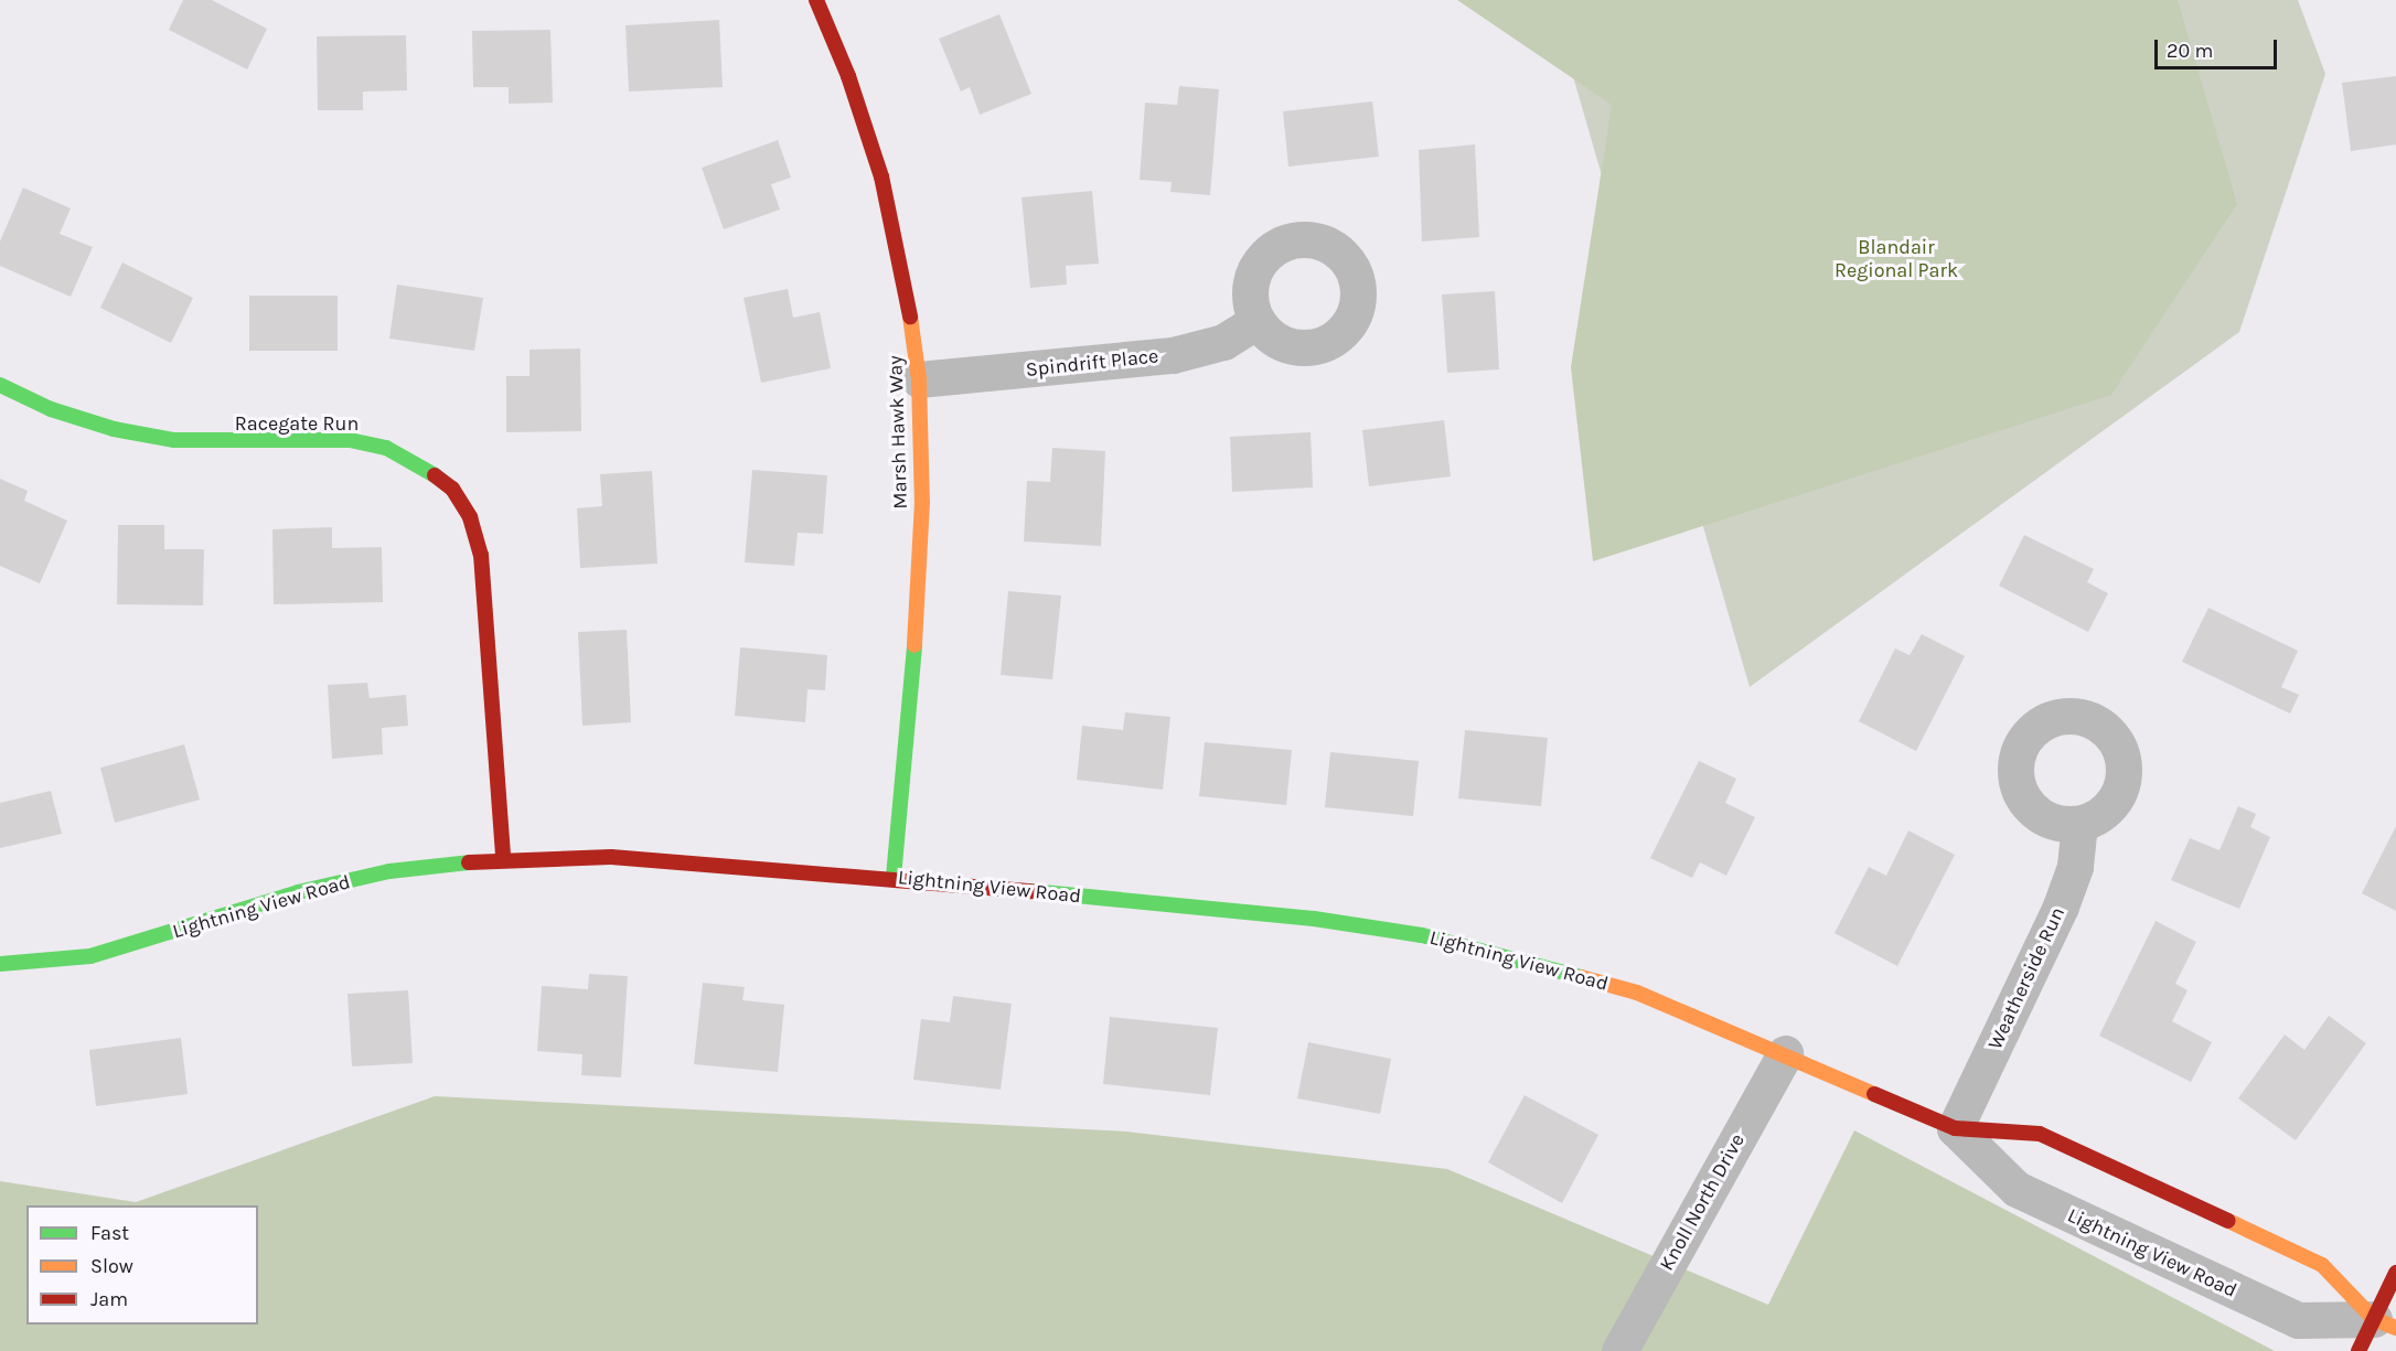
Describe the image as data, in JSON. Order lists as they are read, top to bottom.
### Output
{
  "streets": {
    "street": [
      "Spindrift Place",
      "Racegate Run",
      "Marsh Hawk Way",
      "Lightning View Road",
      "Weatherside Run",
      "Knoll North Drive"
    ]
  },
  "crossings": [
    ["Spindrift Place", "Marsh Hawk Way"],
    ["Racegate Run", "Lightning View Road"],
    ["Marsh Hawk Way", "Lightning View Road"],
    ["Lightning View Road", "Weatherside Run"],
    ["Lightning View Road", "Knoll North Drive"]
  ],
  "parks": ["Blandair Regional Park"],
  "legend": ["Fast", "Slow", "Jam"],
  "scale_bar": "20 m"
}
